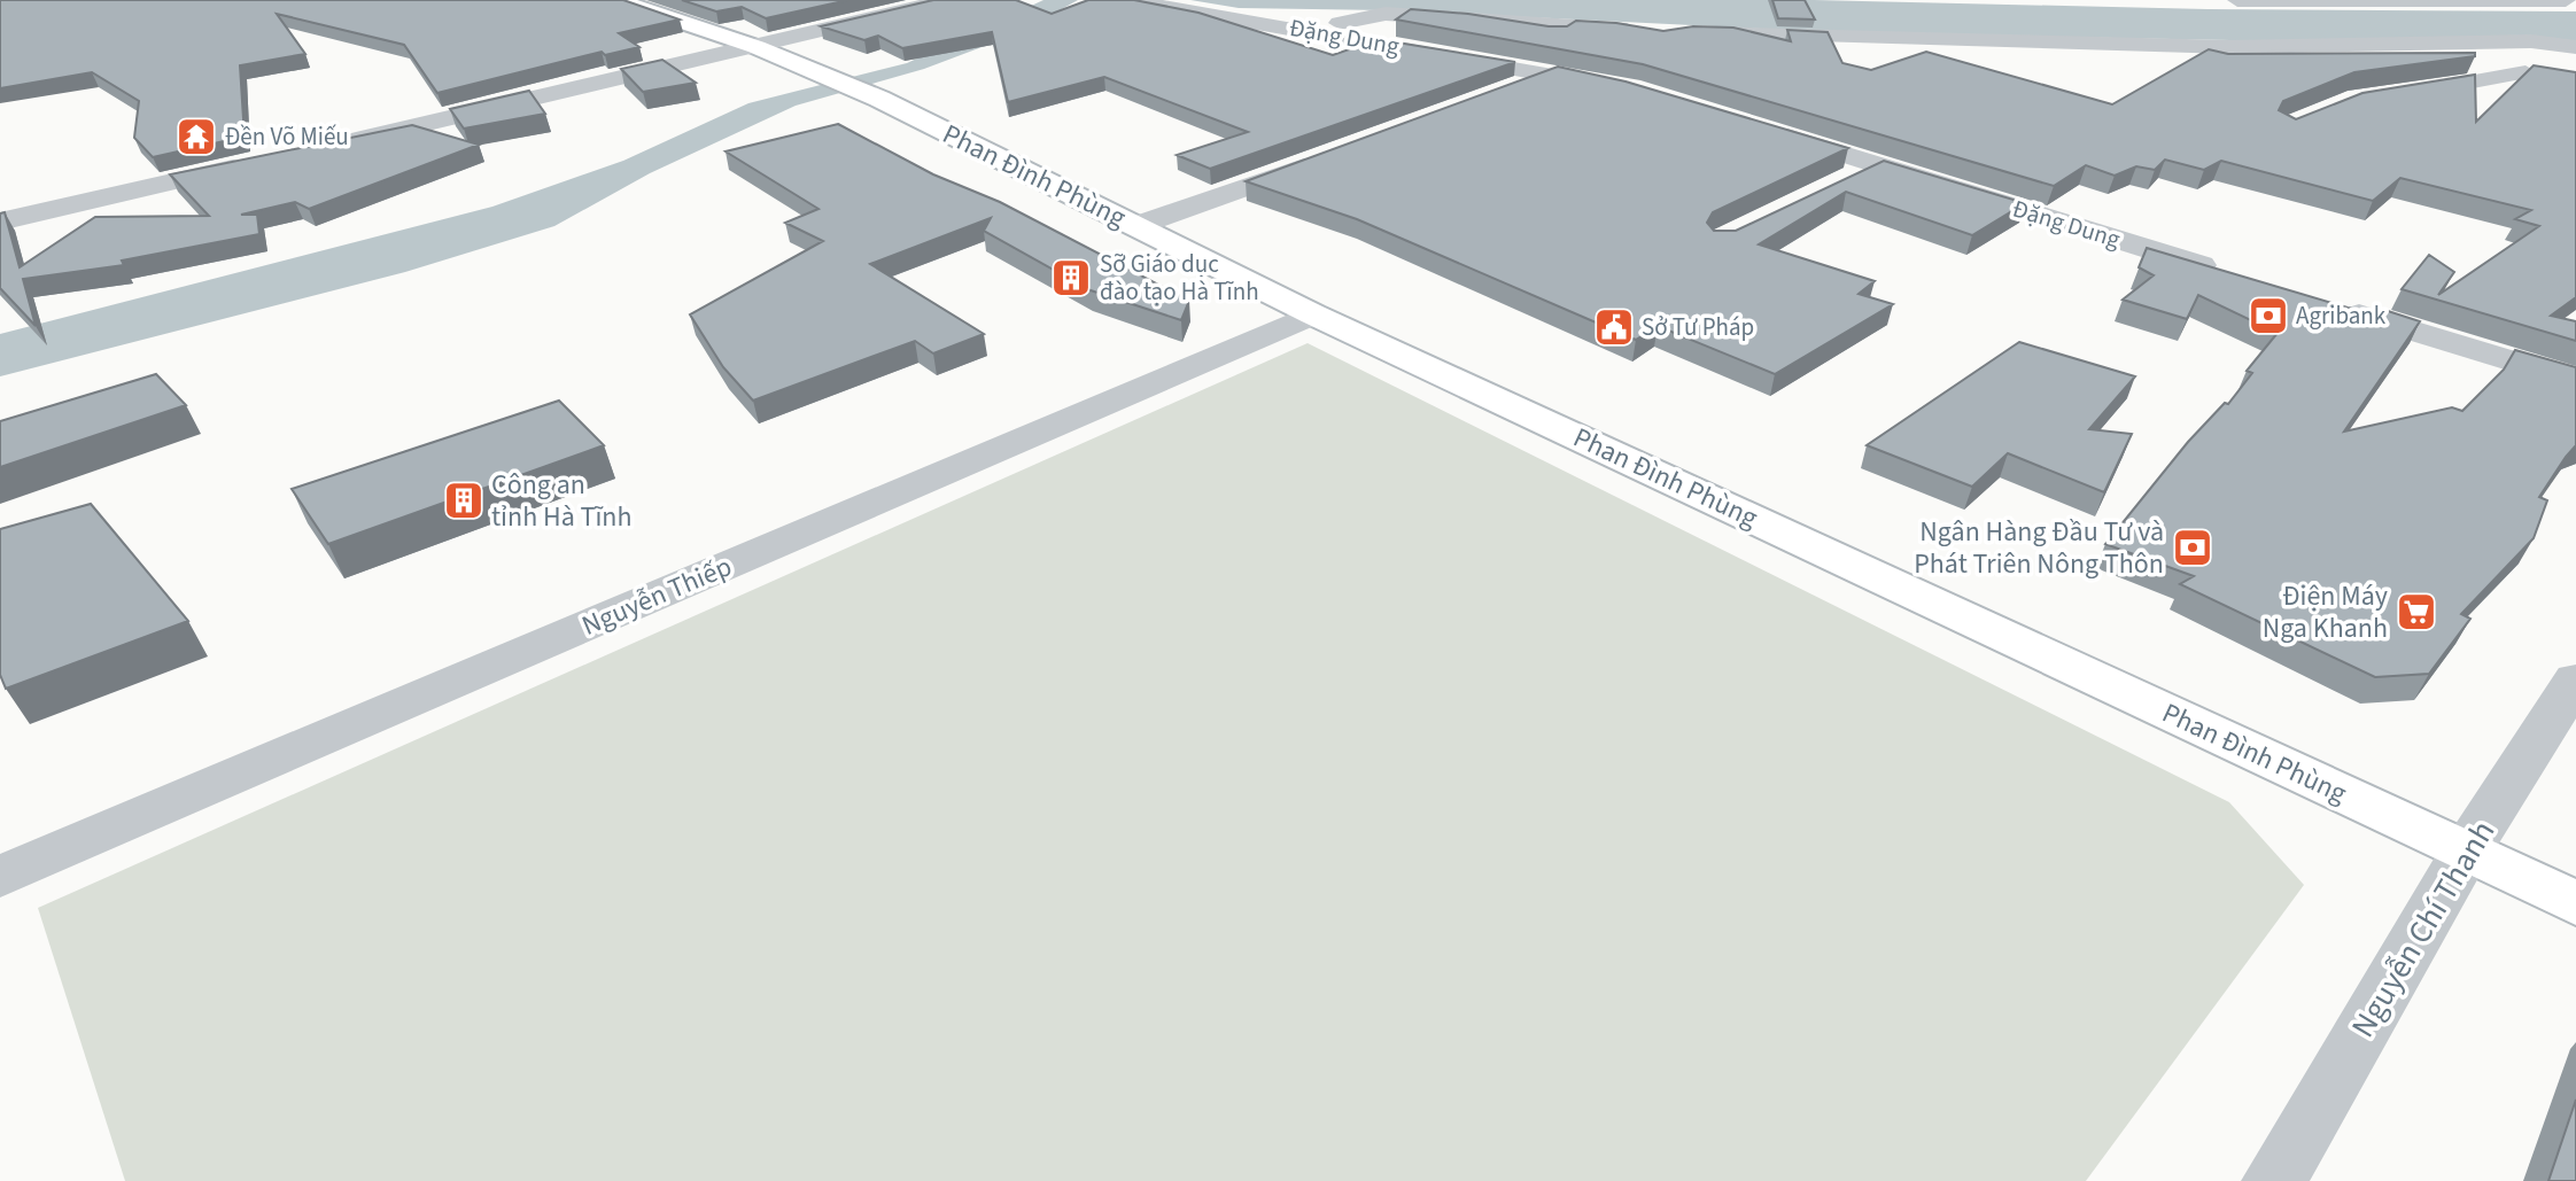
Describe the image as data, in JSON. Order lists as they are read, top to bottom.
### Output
{
  "streets": {
    "main road": ["Phan Đình Phùng"],
    "street": ["Đặng Dung", "Nguyễn Thiếp", "Nguyễn Chí Thanh"]
  },
  "crossings": [
    ["Phan Đình Phùng", "Nguyễn Thiếp"],
    ["Phan Đình Phùng", "Nguyễn Chí Thanh"]
  ],
  "places": {
    "temple": ["Đền Võ Miếu"],
    "building": ["Sỡ Giáo dục đào tạo Hà Tĩnh", "Công an tỉnh Hà Tĩnh"],
    "bank": ["Agribank", "Ngân Hàng Đầu Tư và Phát Triên Nông Thôn"],
    "public building": ["Sở Tư Pháp"],
    "supermarket": ["Điện Máy Nga Khanh"]
  }
}
